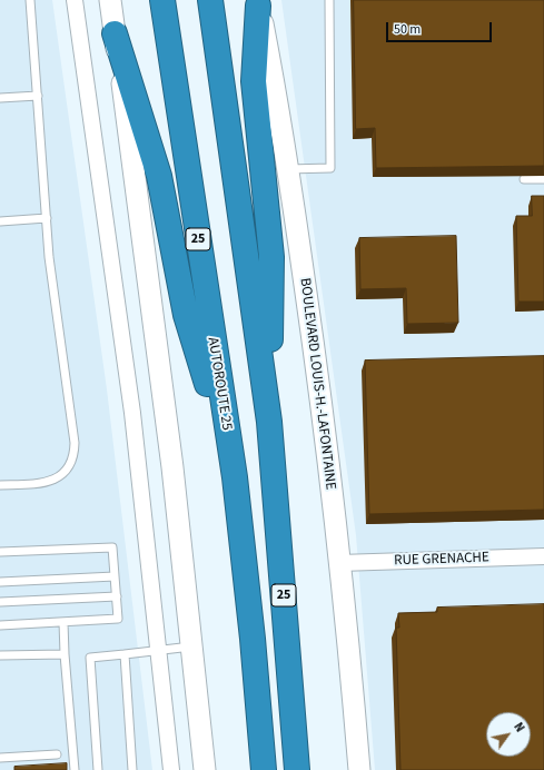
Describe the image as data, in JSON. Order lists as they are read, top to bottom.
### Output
{
  "streets": {
    "highway": ["25", "AUTOROUTE 25"],
    "main road": ["BOULEVARD LOUIS-H.-LAFONTAINE"],
    "street": ["RUE GRENACHE"]
  },
  "crossings": [
    ["BOULEVARD LOUIS-H.-LAFONTAINE", "RUE GRENACHE"]
  ],
  "scale_bar": "50 m",
  "north": "top right"
}
